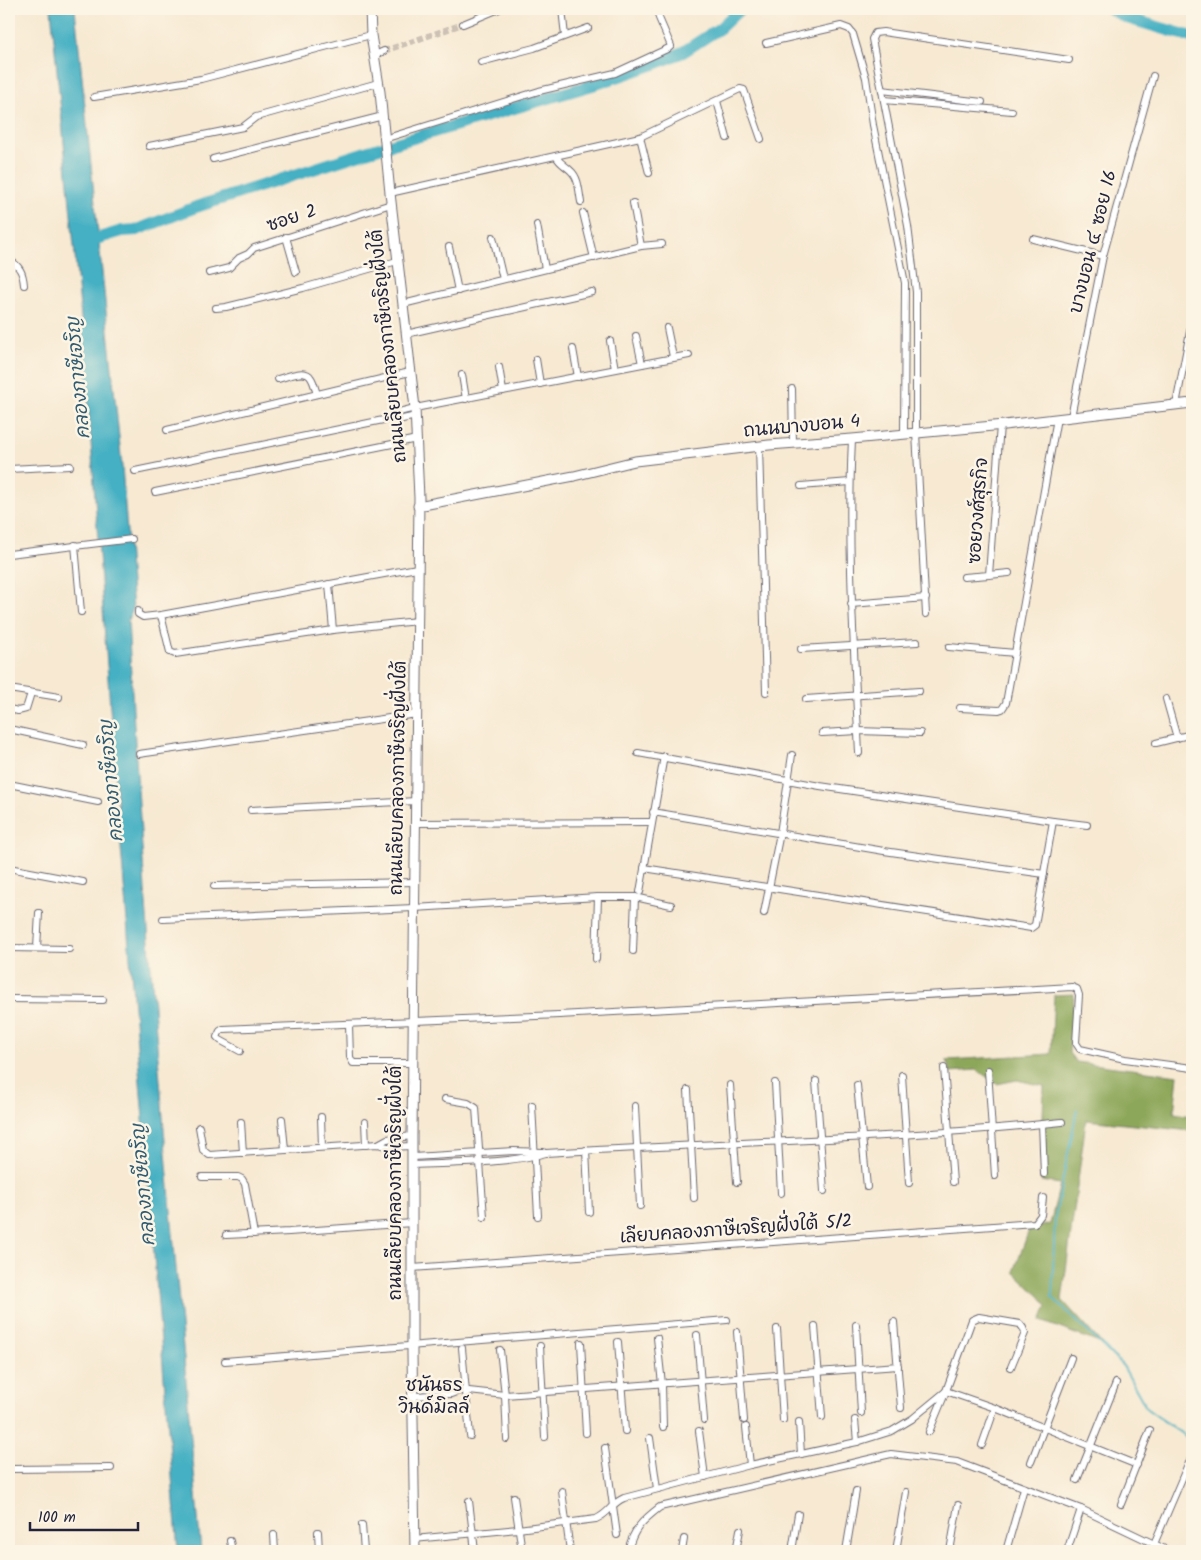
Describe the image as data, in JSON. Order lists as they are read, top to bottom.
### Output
{
  "streets": {
    "street": [
      "ซอย 2",
      "บางบอน ๔ ซอย 16",
      "ถนนเลียบคลองภาษีเจริญฝั่งใต้",
      "ถนนบางบอน 4",
      "ซอยวงศ์สุรกิจ",
      "เลียบคลองภาษีเจริญฝั่งใต้ 5/2"
    ]
  },
  "crossings": [
    ["ซอย 2", "ถนนเลียบคลองภาษีเจริญฝั่งใต้"],
    ["บางบอน ๔ ซอย 16", "ถนนบางบอน 4"],
    ["ถนนเลียบคลองภาษีเจริญฝั่งใต้", "ถนนบางบอน 4"],
    ["ถนนเลียบคลองภาษีเจริญฝั่งใต้", "เลียบคลองภาษีเจริญฝั่งใต้ 5/2"],
    ["ถนนบางบอน 4", "ซอยวงศ์สุรกิจ"]
  ],
  "districts": ["ชนันธร วินด์มิลล์"],
  "water": ["คลองภาษีเจริญ"],
  "scale_bar": "100 m"
}
